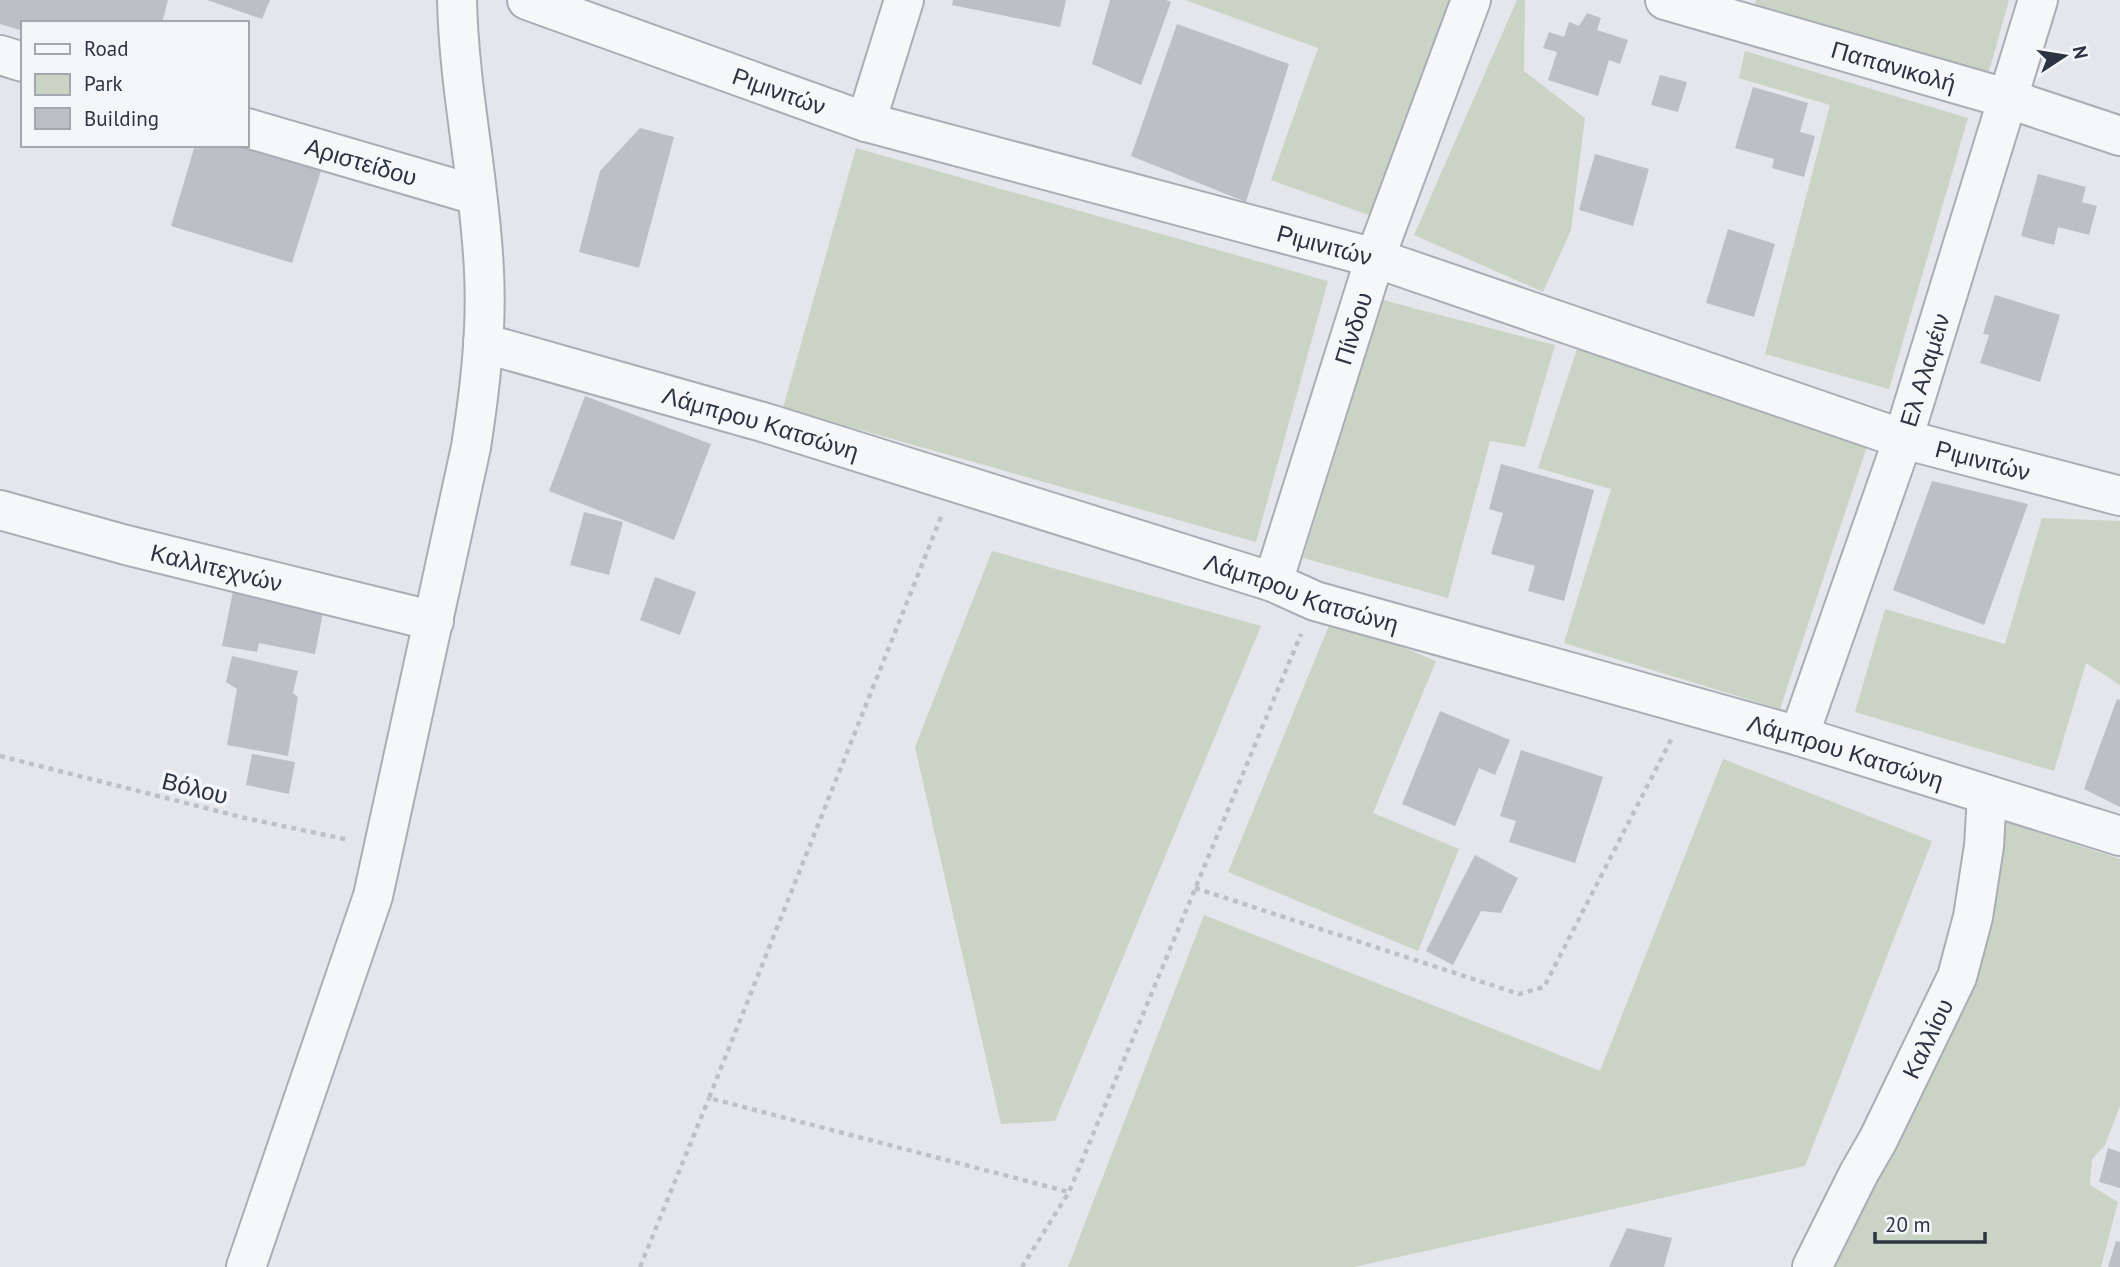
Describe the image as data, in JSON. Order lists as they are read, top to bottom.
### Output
{
  "streets": {
    "street": [
      "Παπανικολή",
      "Ριμινιτών",
      "Αριστείδου",
      "Πίνδου",
      "Ελ Αλαμέιν",
      "Λάμπρου Κατσώνη",
      "Καλλιτεχνών",
      "Καλλίου"
    ],
    "path": ["Βόλου"]
  },
  "crossings": [
    ["Παπανικολή", "Ελ Αλαμέιν"],
    ["Ριμινιτών", "Πίνδου"],
    ["Ριμινιτών", "Ελ Αλαμέιν"],
    ["Πίνδου", "Λάμπρου Κατσώνη"],
    ["Ελ Αλαμέιν", "Λάμπρου Κατσώνη"],
    ["Λάμπρου Κατσώνη", "Καλλίου"]
  ],
  "legend": ["Road", "Park", "Building"],
  "scale_bar": "20 m",
  "north": "right"
}
